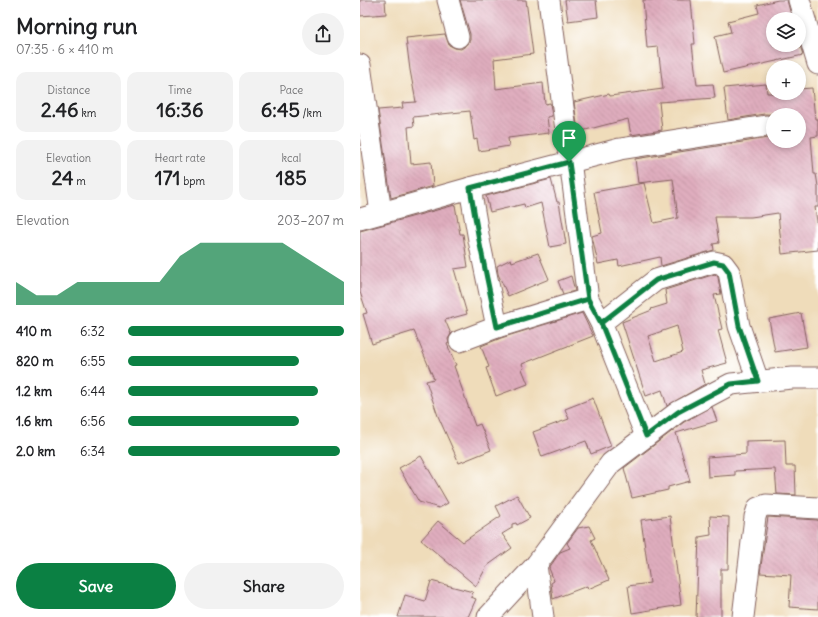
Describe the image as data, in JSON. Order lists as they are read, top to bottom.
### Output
{
  "page": {
    "heading": ["Morning run", "07:35 · 6 × 410 m"],
    "map_buttons": ["+", "−"],
    "stats": [
      ["Distance", "2.46 km"],
      ["Time", "16:36"],
      ["Pace", "6:45 /km"],
      ["Elevation", "24 m"],
      ["Heart rate", "171 bpm"],
      ["kcal", "185"]
    ],
    "chart": ["Elevation", "203–207 m"],
    "list": [
      {
        "name": "410 m",
        "note": "6:32"
      },
      {
        "name": "820 m",
        "note": "6:55"
      },
      {
        "name": "1.2 km",
        "note": "6:44"
      },
      {
        "name": "1.6 km",
        "note": "6:56"
      },
      {
        "name": "2.0 km",
        "note": "6:34"
      }
    ],
    "buttons": ["Save", "Share"]
  }
}
